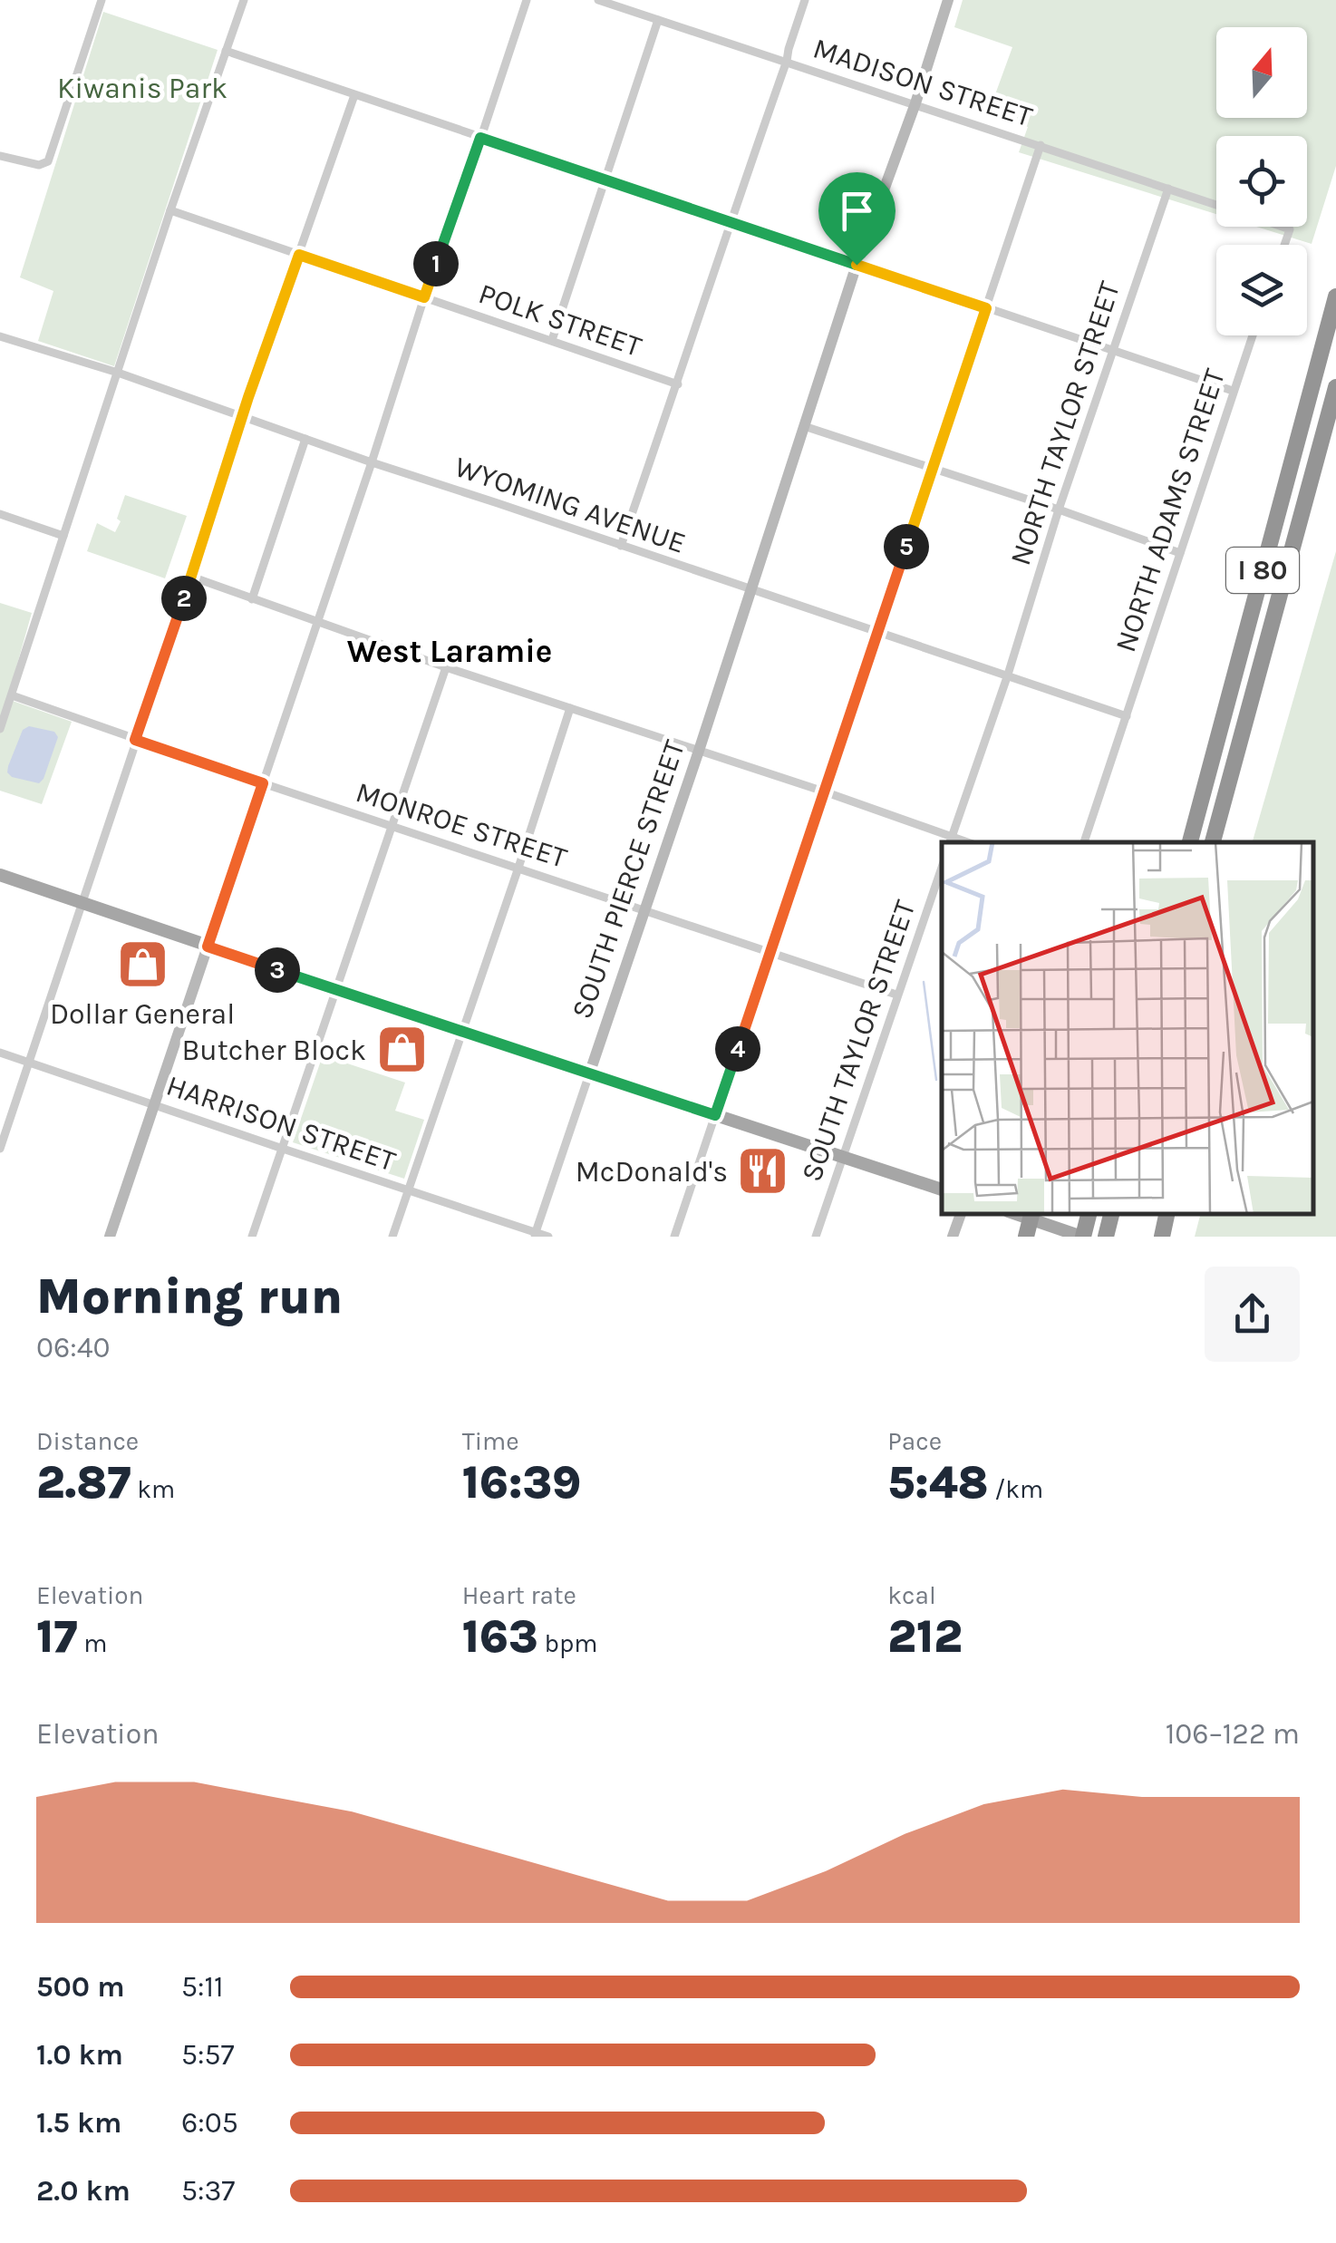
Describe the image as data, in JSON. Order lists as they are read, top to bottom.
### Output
{
  "streets": {
    "highway": ["I 80"],
    "main road": ["SOUTH PIERCE STREET"],
    "street": [
      "MADISON STREET",
      "POLK STREET",
      "NORTH TAYLOR STREET",
      "WYOMING AVENUE",
      "NORTH ADAMS STREET",
      "MONROE STREET",
      "SOUTH TAYLOR STREET",
      "HARRISON STREET"
    ]
  },
  "crossings": [
    ["MADISON STREET", "NORTH TAYLOR STREET"],
    ["MADISON STREET", "SOUTH PIERCE STREET"],
    ["NORTH TAYLOR STREET", "WYOMING AVENUE"],
    ["WYOMING AVENUE", "NORTH ADAMS STREET"],
    ["WYOMING AVENUE", "SOUTH PIERCE STREET"],
    ["MONROE STREET", "SOUTH PIERCE STREET"],
    ["MONROE STREET", "SOUTH TAYLOR STREET"],
    ["SOUTH PIERCE STREET", "HARRISON STREET"]
  ],
  "districts": ["West Laramie"],
  "parks": ["Kiwanis Park"],
  "places": {
    "shop": ["Dollar General", "Butcher Block"],
    "restaurant": ["McDonald's"]
  },
  "north": "top",
  "page": {
    "pins": [
      "1",
      "5",
      "2",
      "3",
      "4"
    ],
    "heading": ["Morning run", "06:40"],
    "stats": [
      ["Distance", "2.87 km"],
      ["Time", "16:39"],
      ["Pace", "5:48 /km"],
      ["Elevation", "17 m"],
      ["Heart rate", "163 bpm"],
      ["kcal", "212"]
    ],
    "chart": ["Elevation", "106–122 m"],
    "list": [
      {
        "name": "500 m",
        "note": "5:11"
      },
      {
        "name": "1.0 km",
        "note": "5:57"
      },
      {
        "name": "1.5 km",
        "note": "6:05"
      },
      {
        "name": "2.0 km",
        "note": "5:37"
      }
    ]
  }
}
